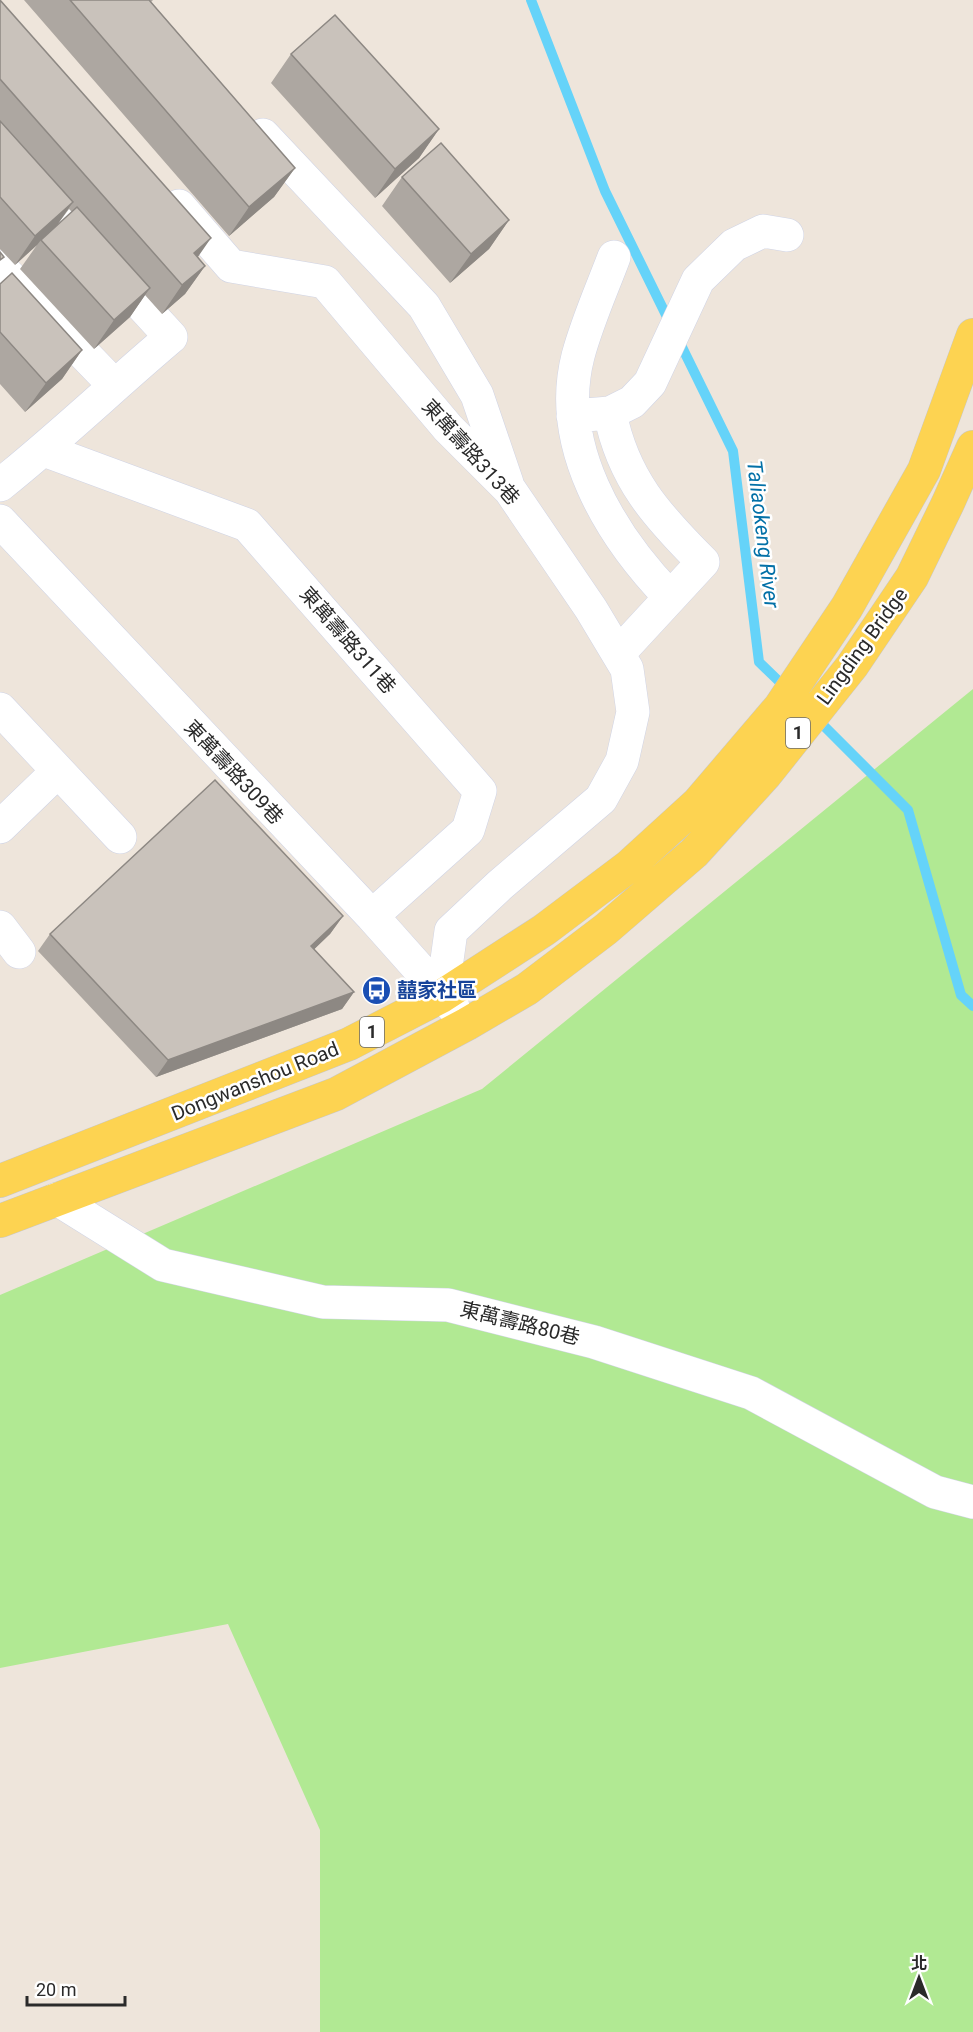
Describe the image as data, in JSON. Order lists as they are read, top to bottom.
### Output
{
  "streets": {
    "main road": ["Lingding Bridge", "1", "Dongwanshou Road"],
    "street": [
      "東萬壽路313巷",
      "東萬壽路311巷",
      "東萬壽路309巷",
      "東萬壽路80巷"
    ]
  },
  "crossings": [
    ["東萬壽路313巷", "東萬壽路309巷"],
    ["東萬壽路313巷", "Dongwanshou Road"],
    ["東萬壽路311巷", "東萬壽路309巷"],
    ["Lingding Bridge", "Dongwanshou Road"],
    ["東萬壽路309巷", "Dongwanshou Road"],
    ["Dongwanshou Road", "東萬壽路80巷"]
  ],
  "water": ["Taliaokeng River"],
  "places": {
    "bus stop": ["囍家社區"]
  },
  "scale_bar": "20 m",
  "north": "top"
}
